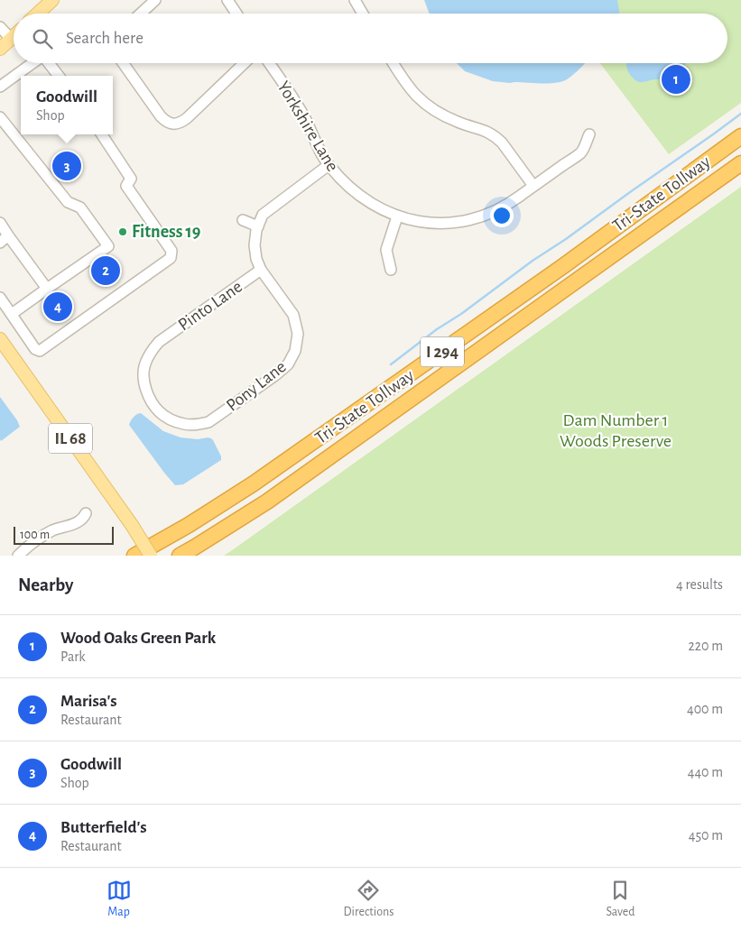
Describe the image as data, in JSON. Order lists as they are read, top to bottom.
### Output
{
  "streets": {
    "highway": ["Tri-State Tollway", "I 294"],
    "main road": ["IL 68"],
    "street": ["Yorkshire Lane", "Pinto Lane", "Pony Lane"]
  },
  "crossings": [
    ["Yorkshire Lane", "Pony Lane"],
    ["Pinto Lane", "Pony Lane"]
  ],
  "parks": ["Dam Number 1 Woods Preserve"],
  "places": ["Fitness 19"],
  "scale_bar": "100 m",
  "page": {
    "search": "Search here",
    "pins": [
      "1",
      "3",
      "2",
      "4"
    ],
    "popup": ["Goodwill", "Shop"],
    "scale": "100 m",
    "heading": ["Nearby", "4 results"],
    "list": [
      {
        "mark": "1",
        "name": "Wood Oaks Green Park",
        "note": "Park",
        "value": "220 m"
      },
      {
        "mark": "2",
        "name": "Marisa's",
        "note": "Restaurant",
        "value": "400 m"
      },
      {
        "mark": "3",
        "name": "Goodwill",
        "note": "Shop",
        "value": "440 m"
      },
      {
        "mark": "4",
        "name": "Butterfield's",
        "note": "Restaurant",
        "value": "450 m"
      }
    ],
    "nav": ["Map", "Directions", "Saved"]
  }
}
